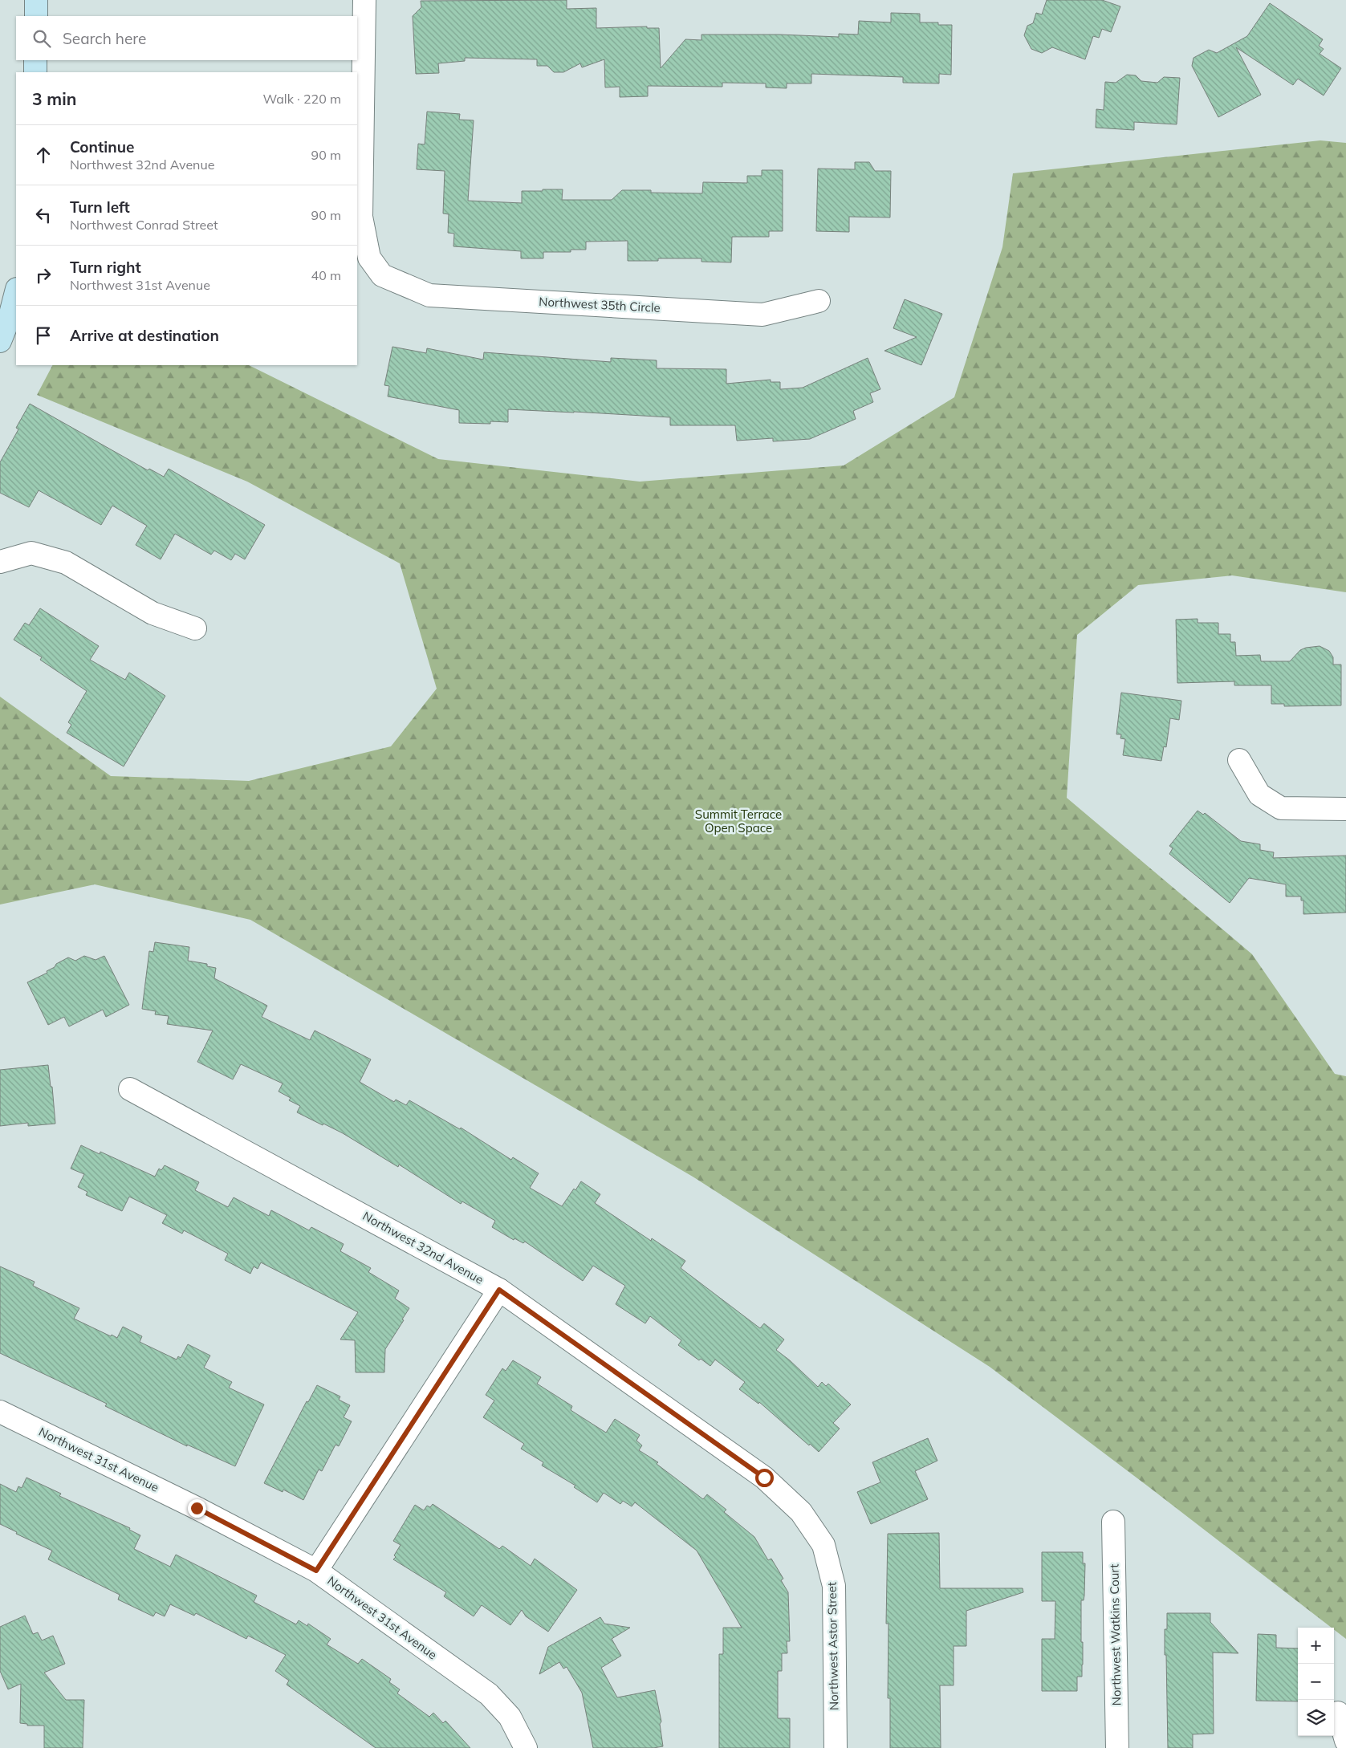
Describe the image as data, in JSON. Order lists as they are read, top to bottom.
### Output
{
  "streets": {
    "street": [
      "Northwest 35th Circle",
      "Northwest 32nd Avenue",
      "Northwest 31st Avenue",
      "Northwest Watkins Court",
      "Northwest Astor Street"
    ]
  },
  "crossings": [
    ["Northwest 32nd Avenue", "Northwest Astor Street"]
  ],
  "parks": ["Summit Terrace Open Space"],
  "page": {
    "search": "Search here",
    "heading": ["3 min", "Walk · 220 m"],
    "list": [
      ["Continue", "Northwest 32nd Avenue", "90 m"],
      ["Turn left", "Northwest Conrad Street", "90 m"],
      ["Turn right", "Northwest 31st Avenue", "40 m"],
      "Arrive at destination"
    ],
    "map_buttons": ["+", "−"]
  }
}
